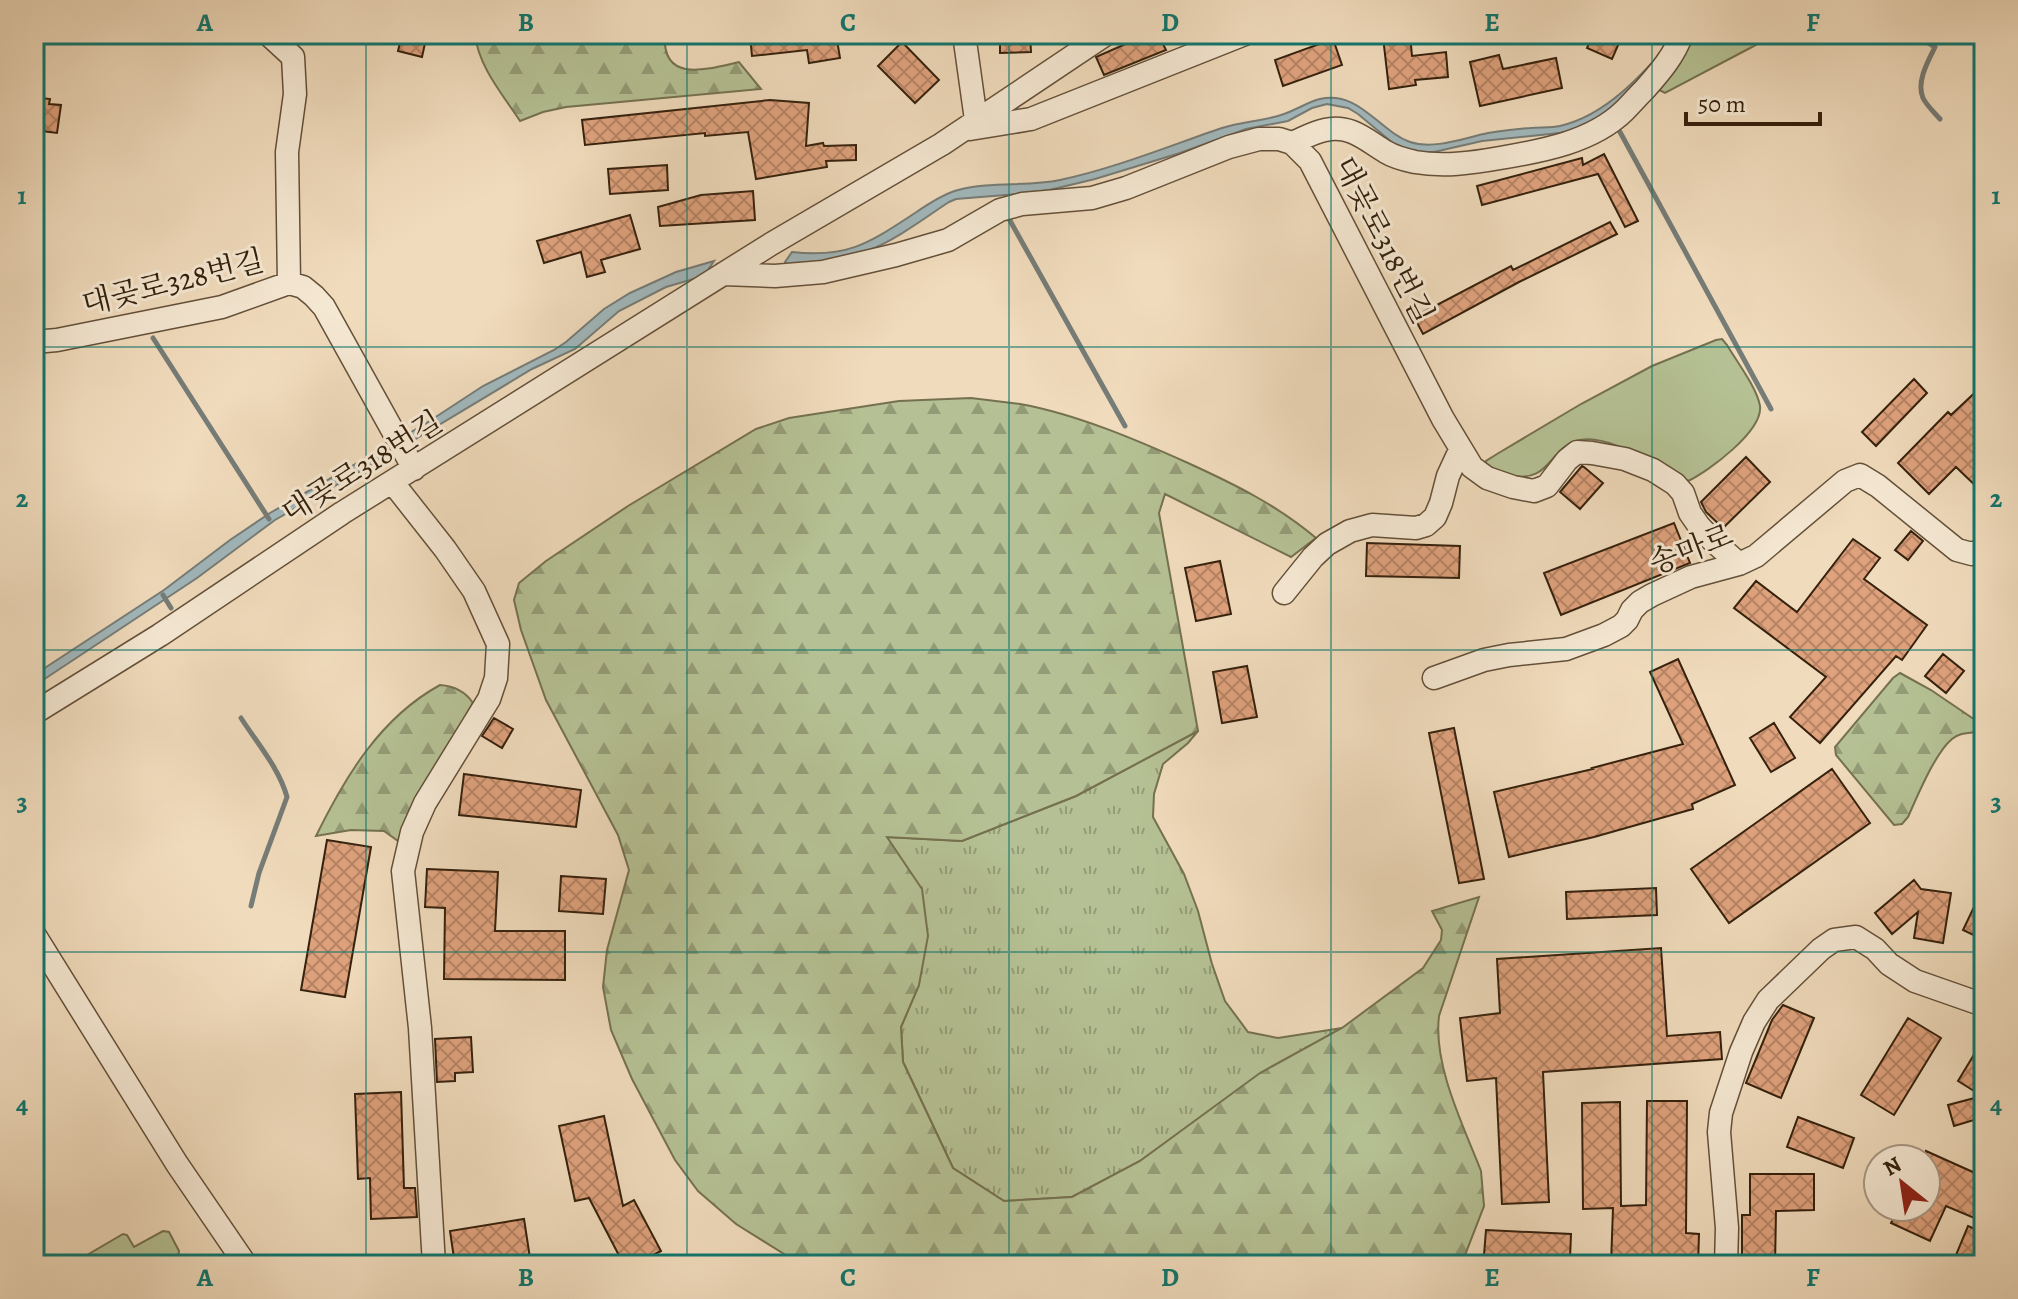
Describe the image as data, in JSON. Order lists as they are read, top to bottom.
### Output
{
  "streets": {
    "street": ["대곶로318번길", "대곶로328번길", "송마로"]
  },
  "crossings": [
    ["대곶로318번길", "대곶로328번길"],
    ["대곶로318번길", "송마로"]
  ],
  "scale_bar": "50 m",
  "north": "top left",
  "grid": {
    "columns": [
      "A",
      "B",
      "C",
      "D",
      "E",
      "F"
    ],
    "rows": [
      "1",
      "2",
      "3",
      "4"
    ]
  }
}
